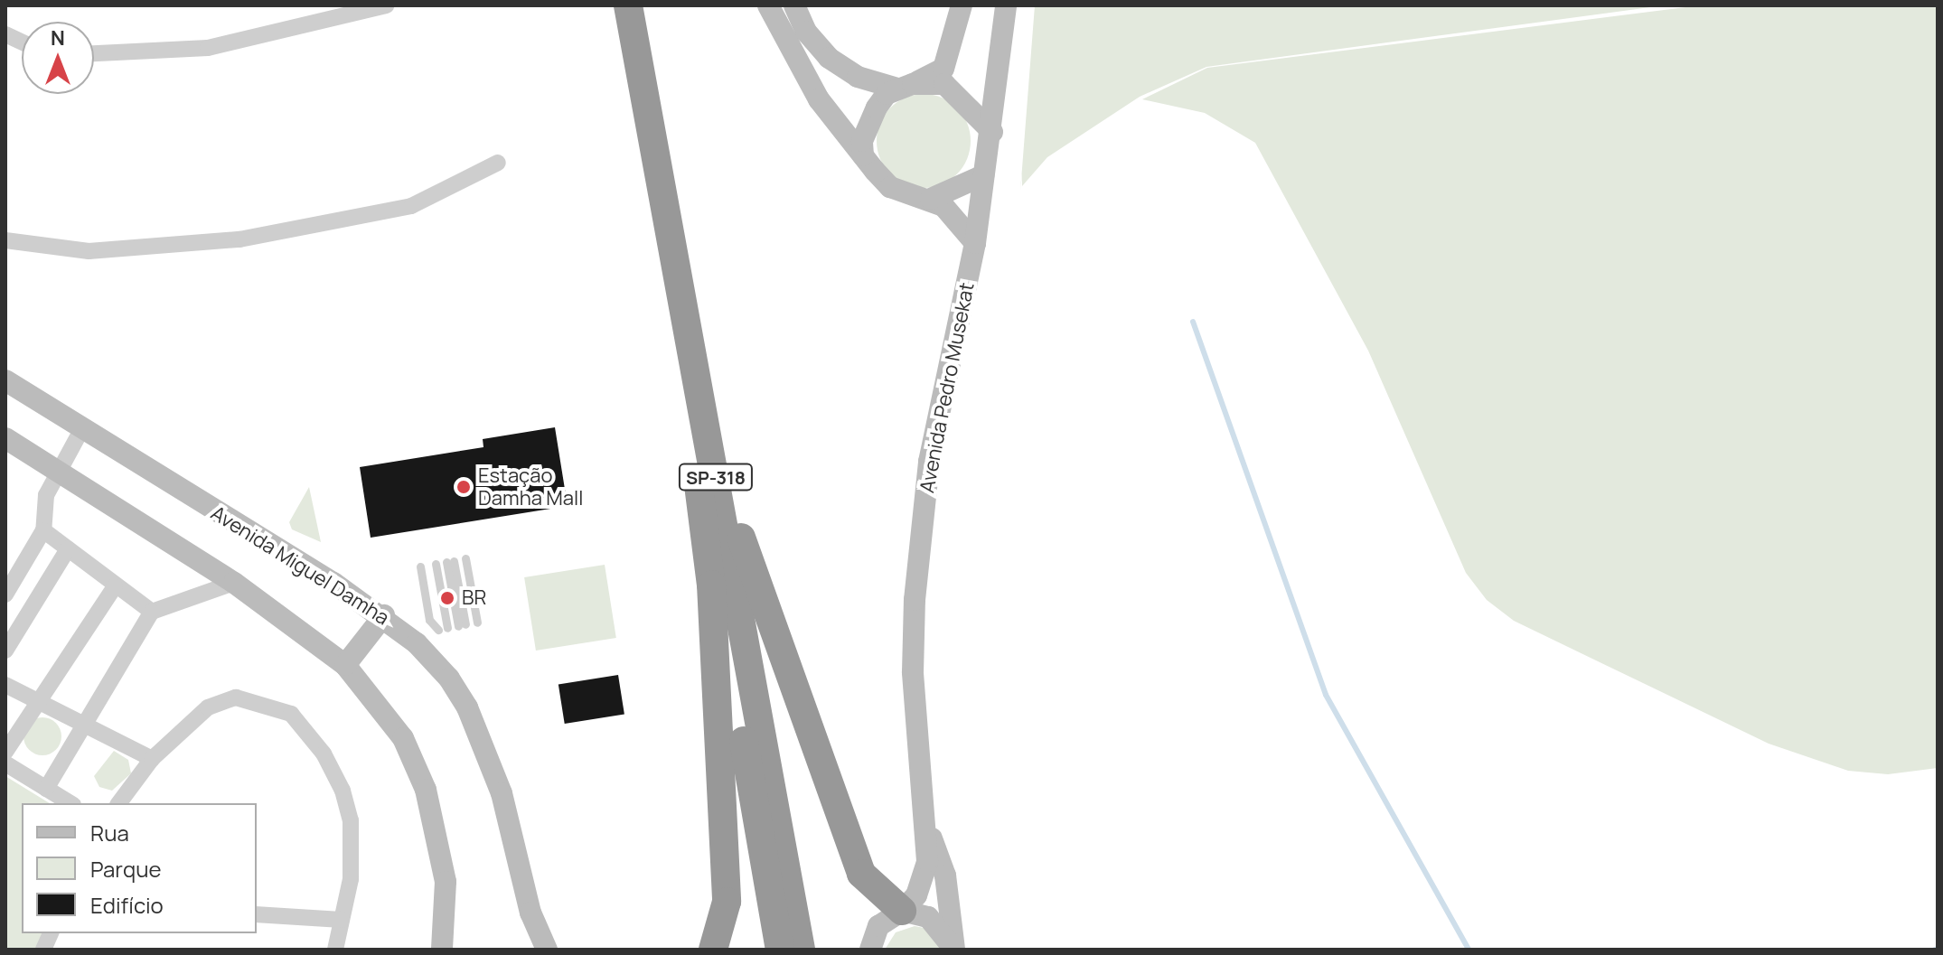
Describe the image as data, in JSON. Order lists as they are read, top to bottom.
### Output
{
  "streets": {
    "highway": ["SP-318"],
    "street": ["Avenida Pedro Musekat", "Avenida Miguel Damha"]
  },
  "places": ["Estação Damha Mall", "BR"],
  "legend": ["Rua", "Parque", "Edifício"],
  "north": "top"
}
